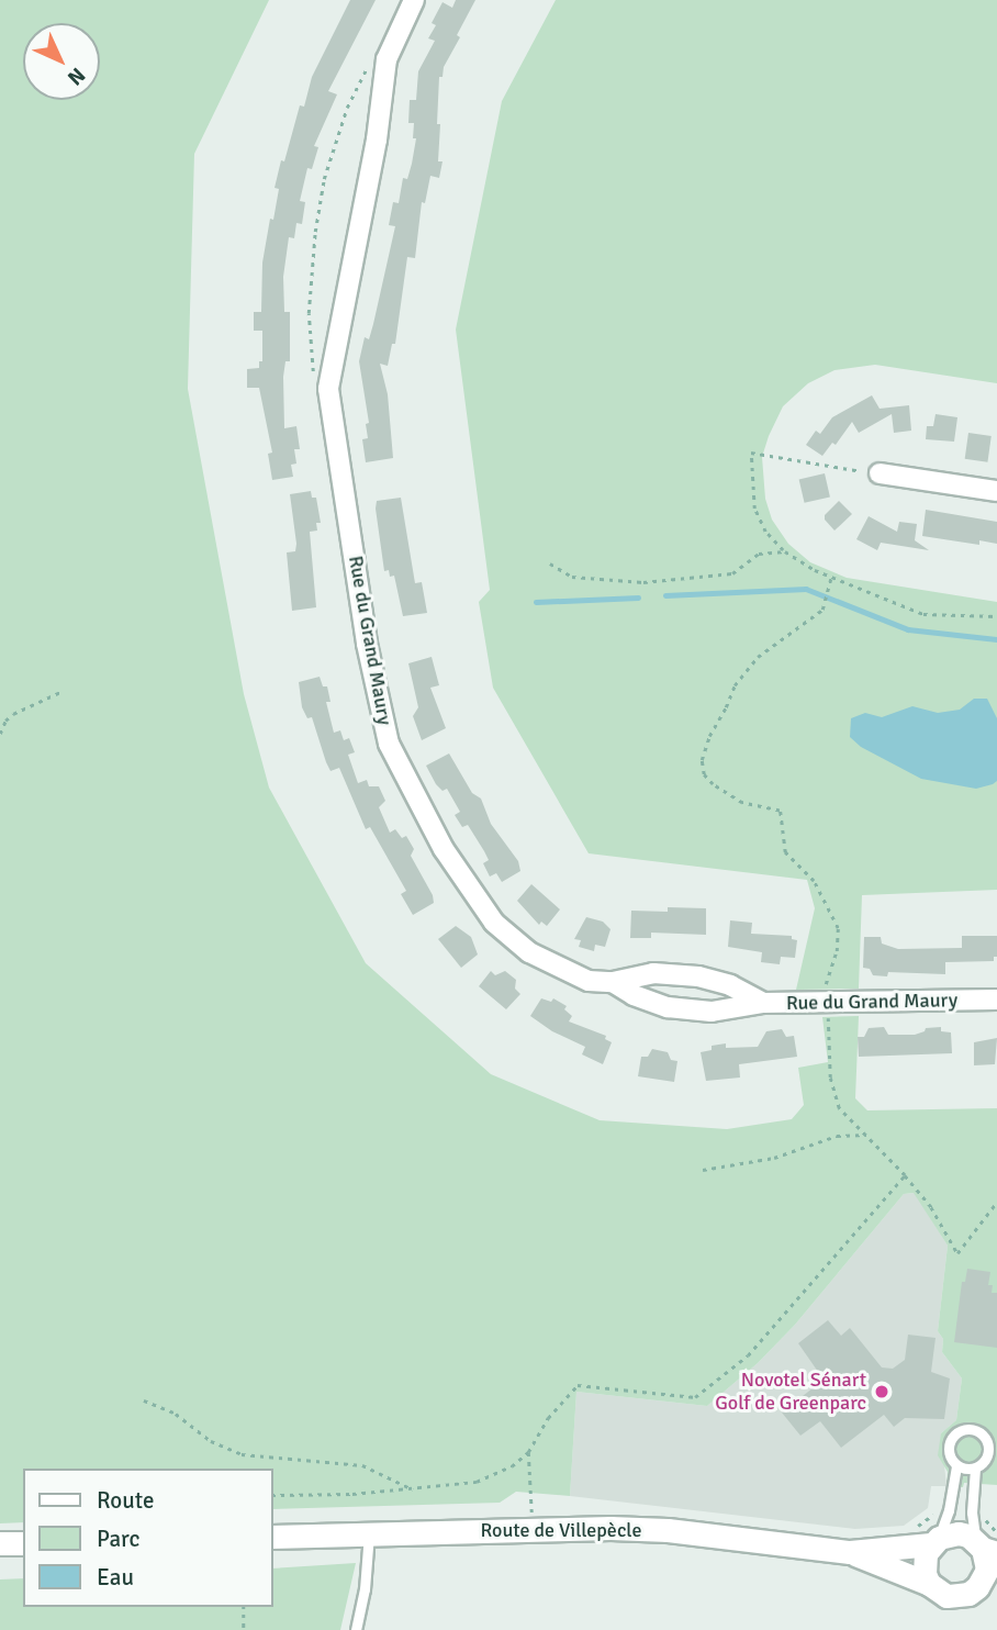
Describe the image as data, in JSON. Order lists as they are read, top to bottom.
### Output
{
  "streets": {
    "main road": ["Route de Villepècle"],
    "street": ["Rue du Grand Maury"]
  },
  "places": ["Novotel Sénart Golf de Greenparc"],
  "legend": ["Route", "Parc", "Eau"],
  "north": "bottom right"
}
